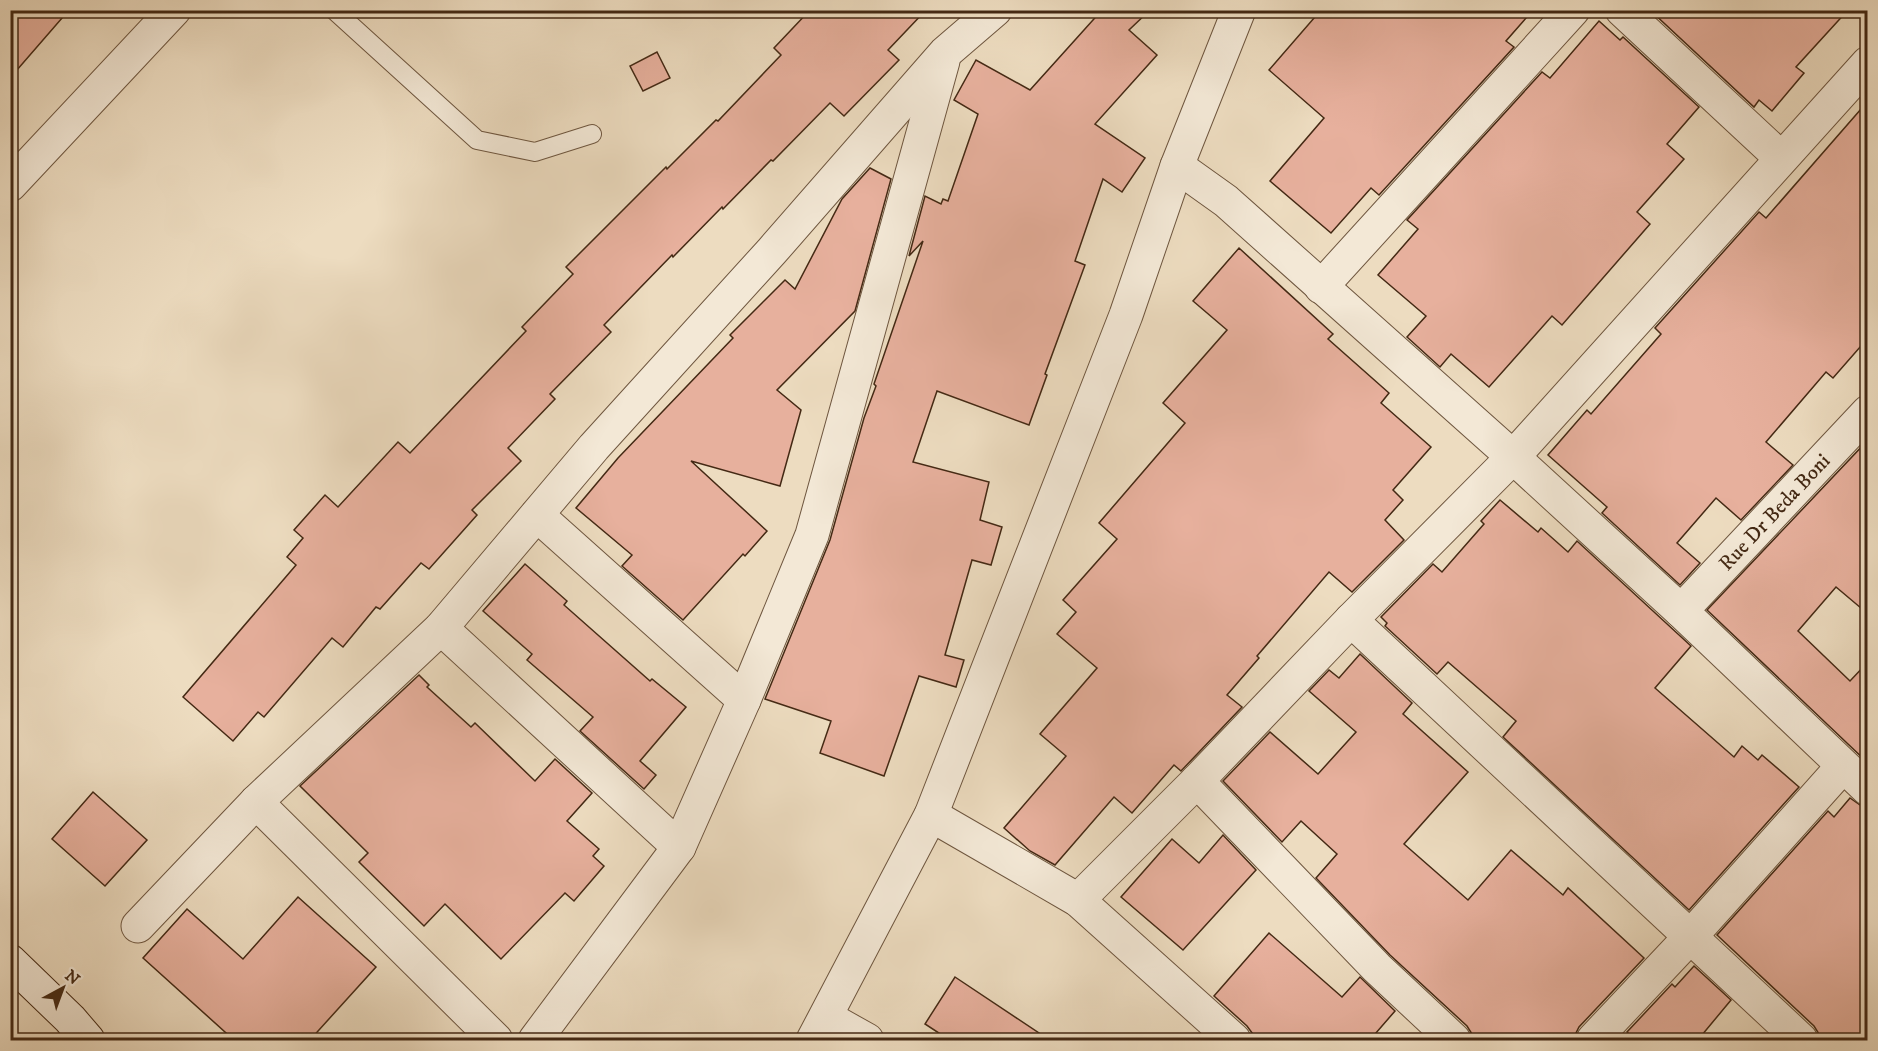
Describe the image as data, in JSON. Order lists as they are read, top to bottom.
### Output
{
  "streets": {
    "street": ["Rue Dr Beda Boni"]
  },
  "north": "top right"
}
